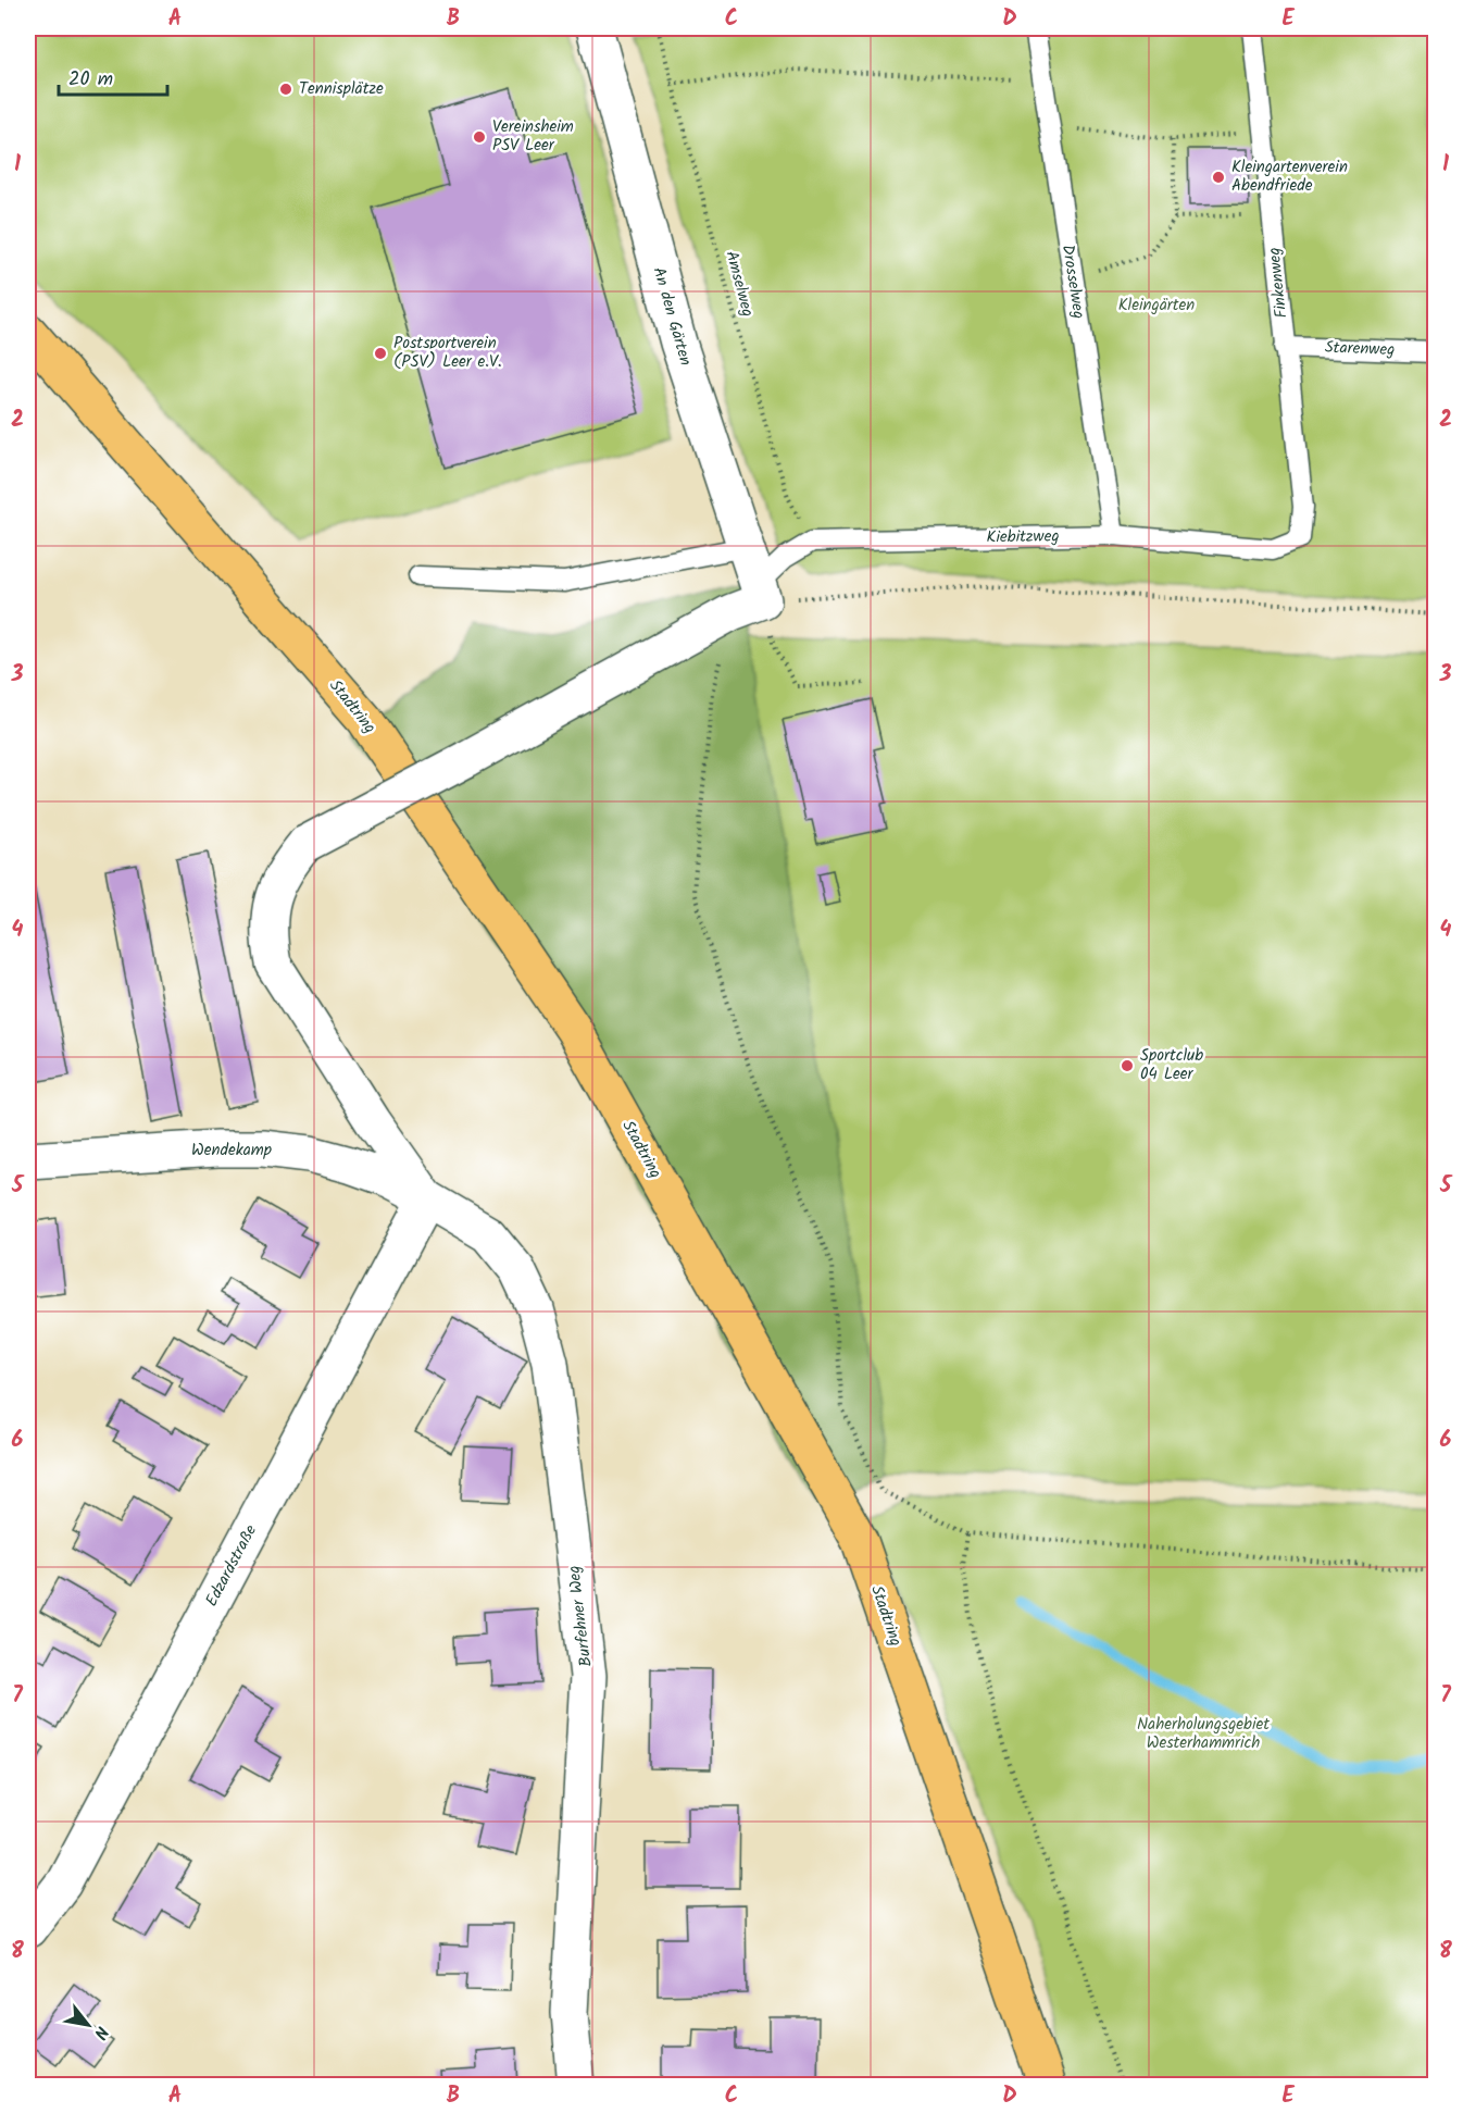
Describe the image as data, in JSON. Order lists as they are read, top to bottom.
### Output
{
  "streets": {
    "highway": ["Stadtring"],
    "street": [
      "An den Gärten",
      "Wendekamp",
      "Edzardstraße",
      "Burfehner Weg"
    ],
    "lane": [
      "Drosselweg",
      "Finkenweg",
      "Starenweg",
      "Kiebitzweg"
    ],
    "path": ["Amselweg"]
  },
  "crossings": [
    ["Drosselweg", "Kiebitzweg"],
    ["Finkenweg", "Starenweg"],
    ["Finkenweg", "Kiebitzweg"],
    ["Amselweg", "Kiebitzweg"],
    ["Wendekamp", "Edzardstraße"],
    ["Wendekamp", "Burfehner Weg"],
    ["Edzardstraße", "Burfehner Weg"]
  ],
  "parks": ["Kleingärten", "Naherholungsgebiet Westerhammrich"],
  "places": [
    "Tennisplätze",
    "Vereinsheim PSV Leer",
    "Kleingartenverein Abendfriede",
    "Postsportverein (PSV) Leer e.V.",
    "Sportclub 04 Leer"
  ],
  "scale_bar": "20 m",
  "north": "bottom right",
  "grid": {
    "columns": [
      "A",
      "B",
      "C",
      "D",
      "E"
    ],
    "rows": [
      "1",
      "2",
      "3",
      "4",
      "5",
      "6",
      "7",
      "8"
    ]
  }
}
